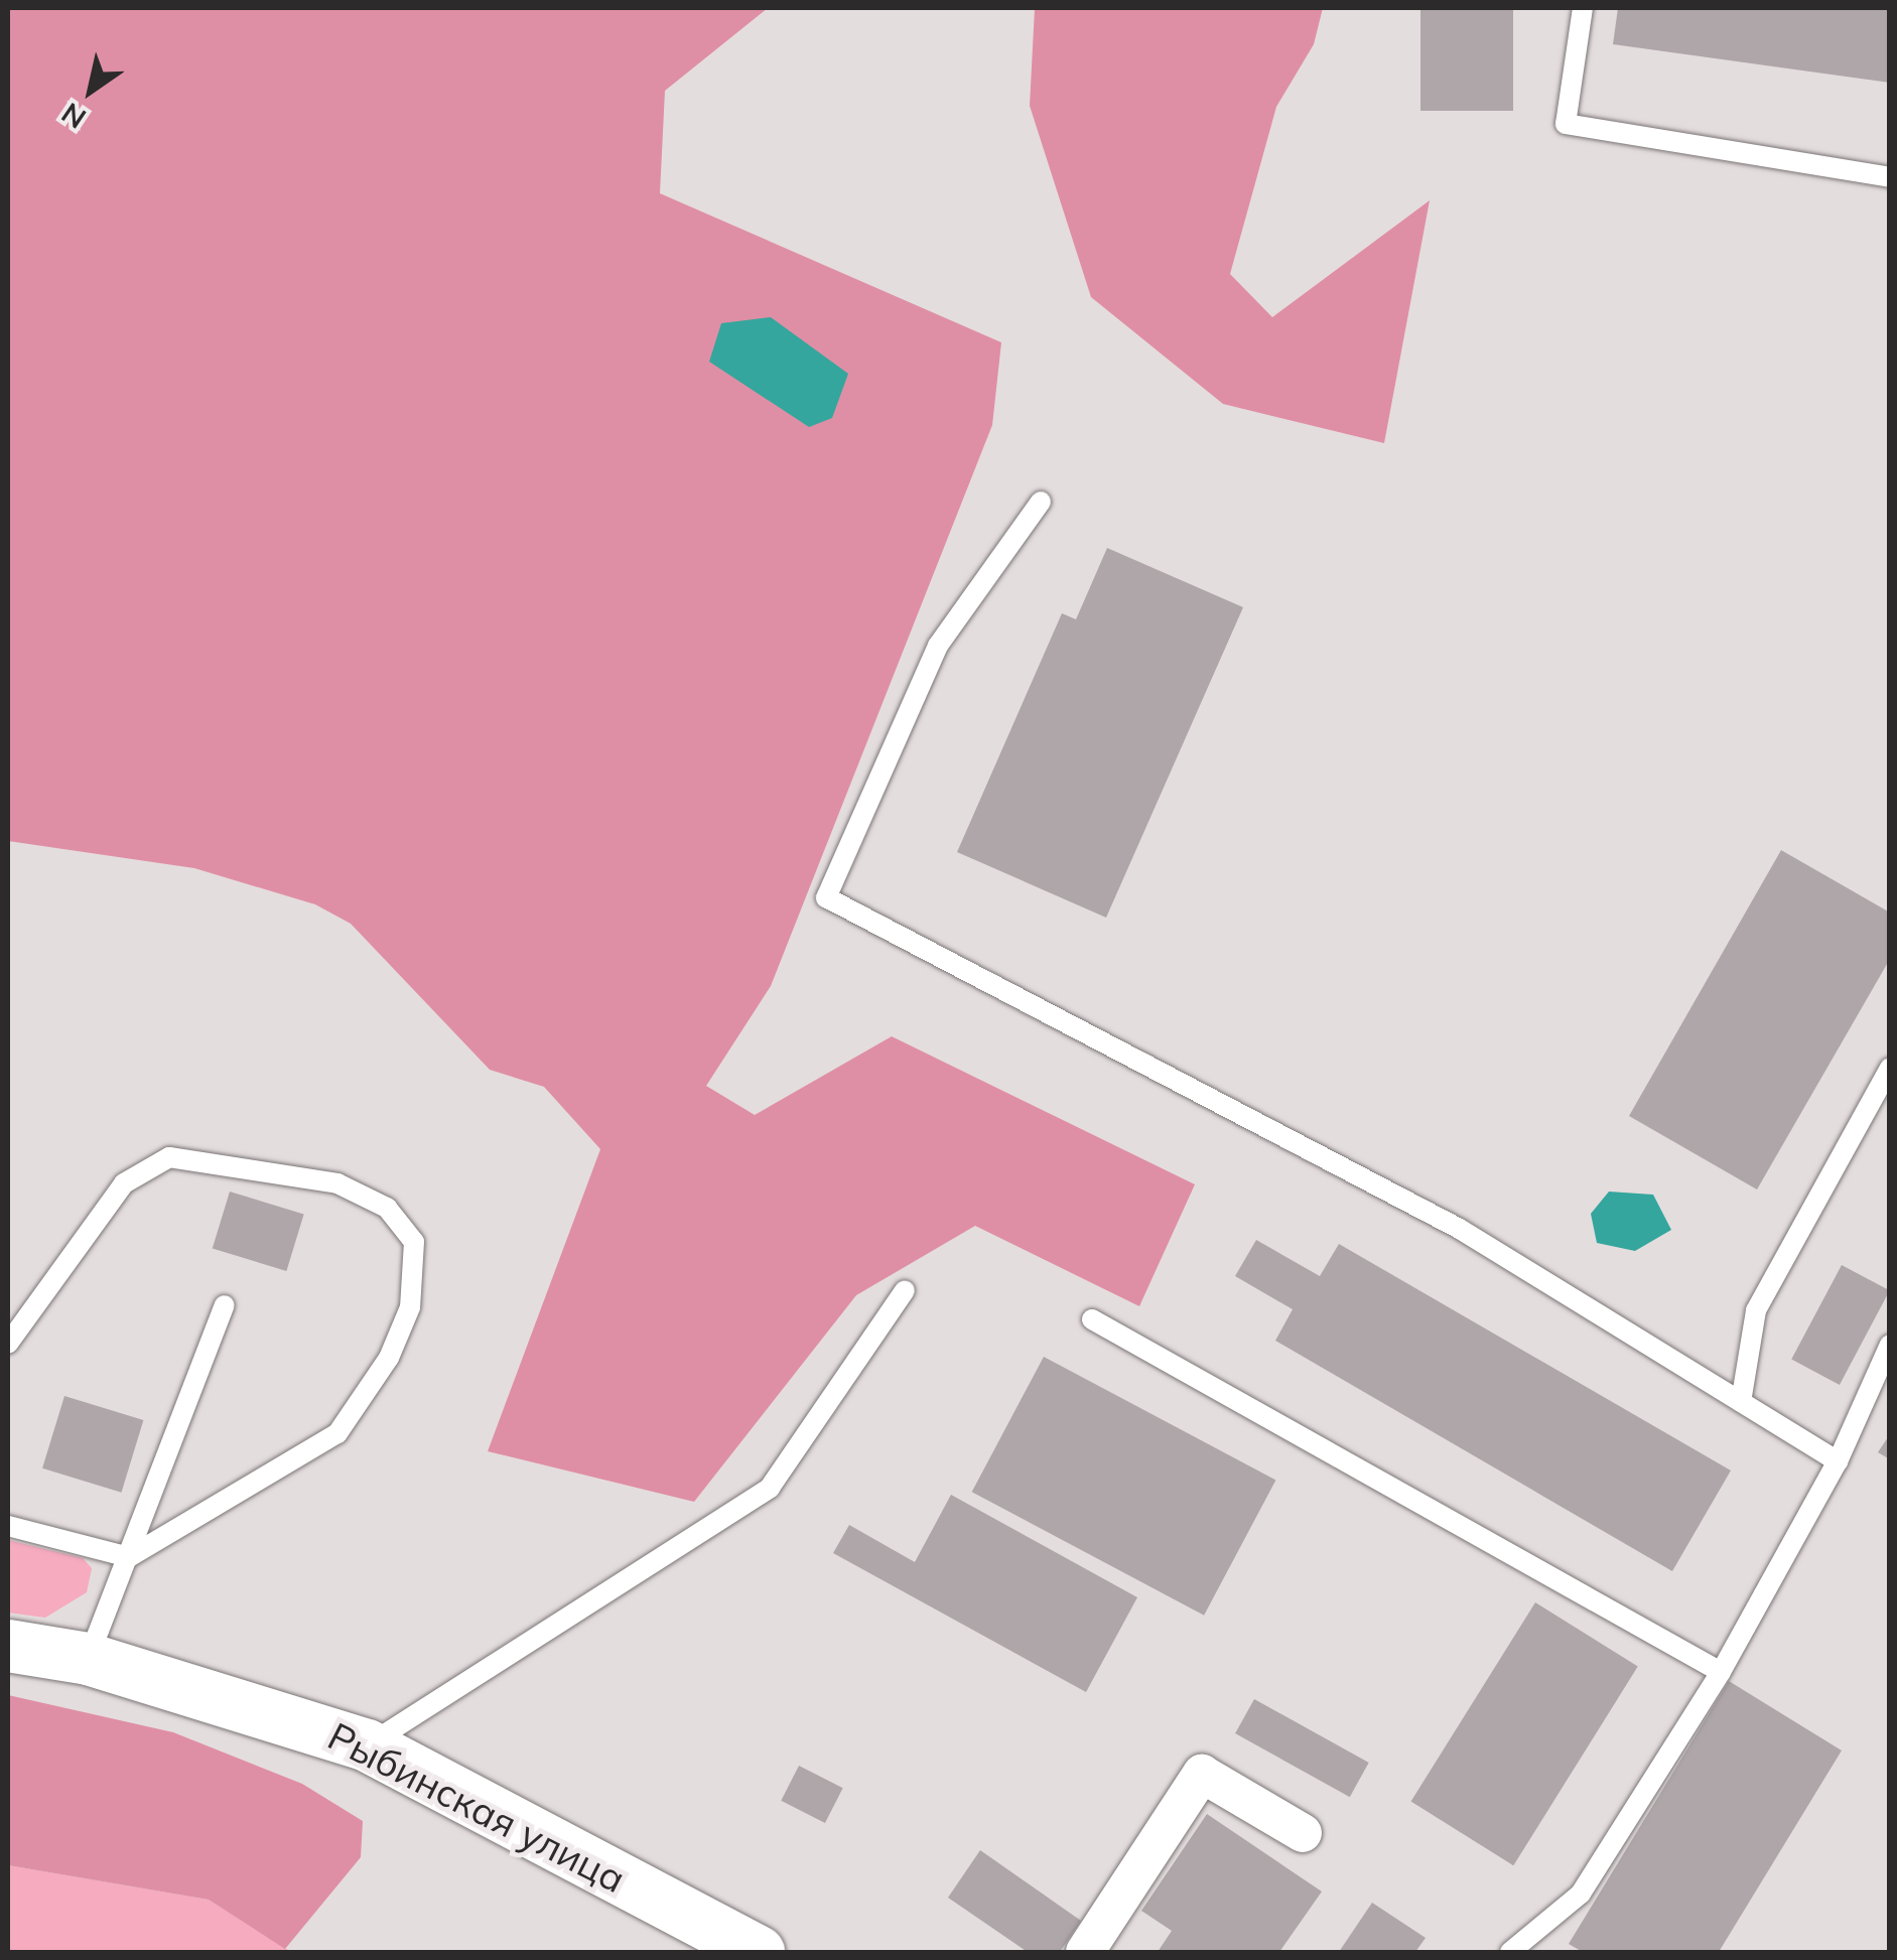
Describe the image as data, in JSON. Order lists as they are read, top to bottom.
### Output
{
  "streets": {
    "main road": ["Рыбинская улица"]
  },
  "north": "bottom left"
}
